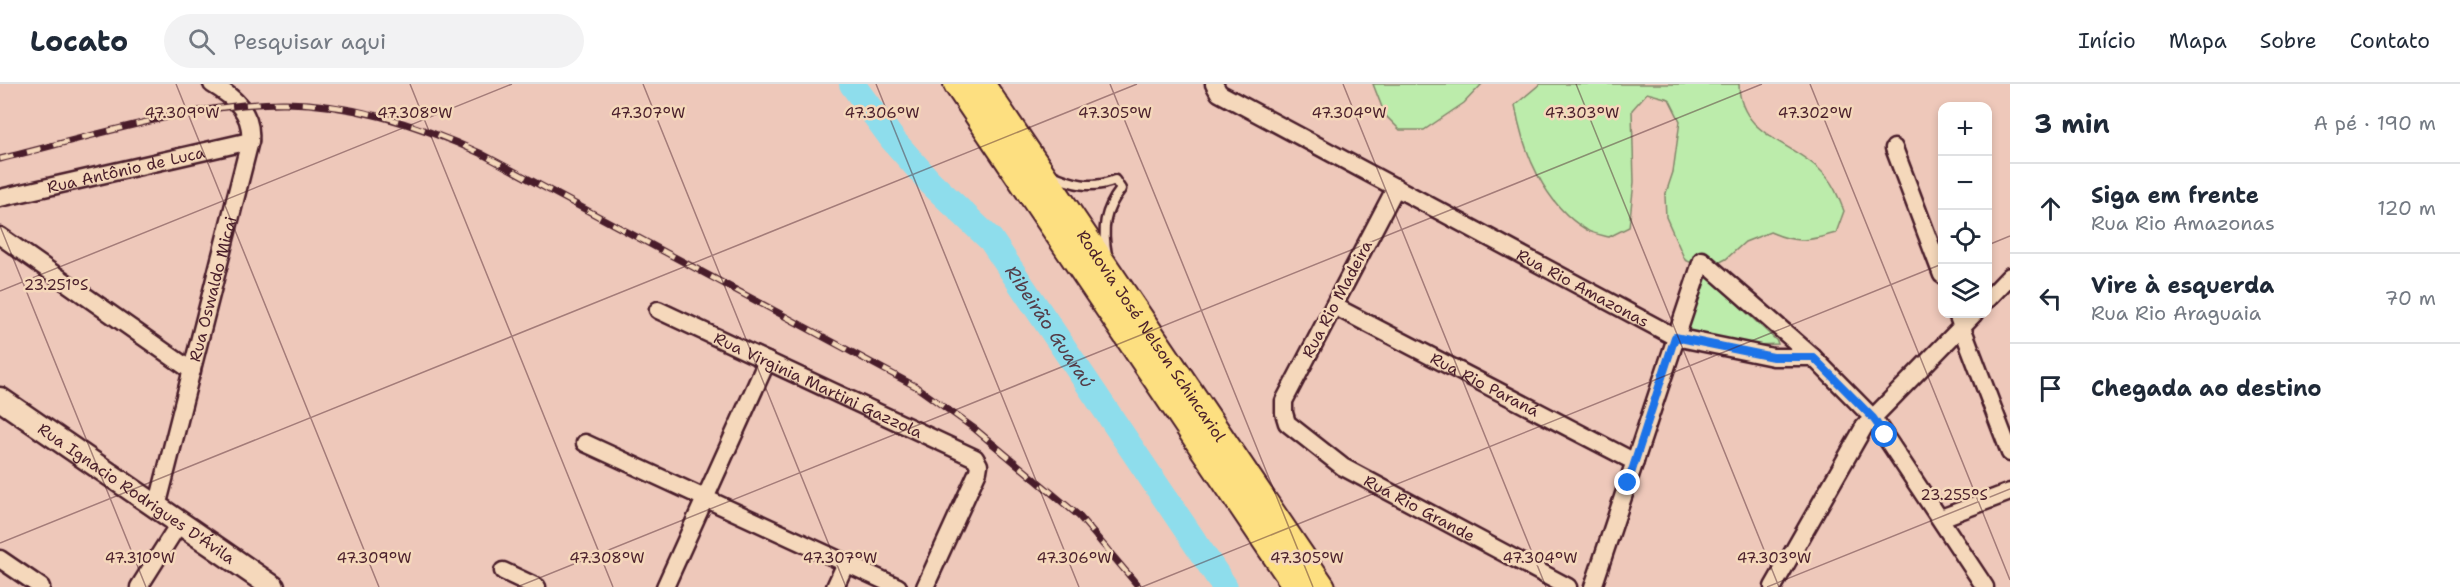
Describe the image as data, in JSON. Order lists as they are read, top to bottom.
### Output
{
  "streets": {
    "main road": ["Rodovia José Nelson Schincariol"],
    "street": [
      "Rua Antônio de Luca",
      "Rua Oswaldo Micai",
      "Rua Rio Amazonas",
      "Rua Rio Madeira",
      "Rua Rio Paraná",
      "Rua Virginia Martini Gazzola",
      "Rua Ignacio Rodrigues D'Ávila",
      "Rua Rio Grande"
    ]
  },
  "crossings": [
    ["Rua Antônio de Luca", "Rua Oswaldo Micai"],
    ["Rua Oswaldo Micai", "Rua Ignacio Rodrigues D'Ávila"],
    ["Rua Rio Amazonas", "Rua Rio Madeira"],
    ["Rua Rio Madeira", "Rua Rio Paraná"],
    ["Rua Rio Madeira", "Rua Rio Grande"]
  ],
  "water": ["Ribeirão Guaraú"],
  "page": {
    "header": "Locato",
    "search": "Pesquisar aqui",
    "nav": [
      "Início",
      "Mapa",
      "Sobre",
      "Contato"
    ],
    "heading": ["3 min", "A pé · 190 m"],
    "map_buttons": ["+", "−"],
    "list": [
      ["Siga em frente", "Rua Rio Amazonas", "120 m"],
      ["Vire à esquerda", "Rua Rio Araguaia", "70 m"],
      "Chegada ao destino"
    ]
  },
  "coordinates": [
    "47.309°W",
    "47.308°W",
    "47.307°W",
    "47.306°W",
    "47.305°W",
    "47.304°W",
    "47.303°W",
    "47.302°W",
    "23.251°S",
    "23.255°S",
    "47.310°W"
  ]
}
